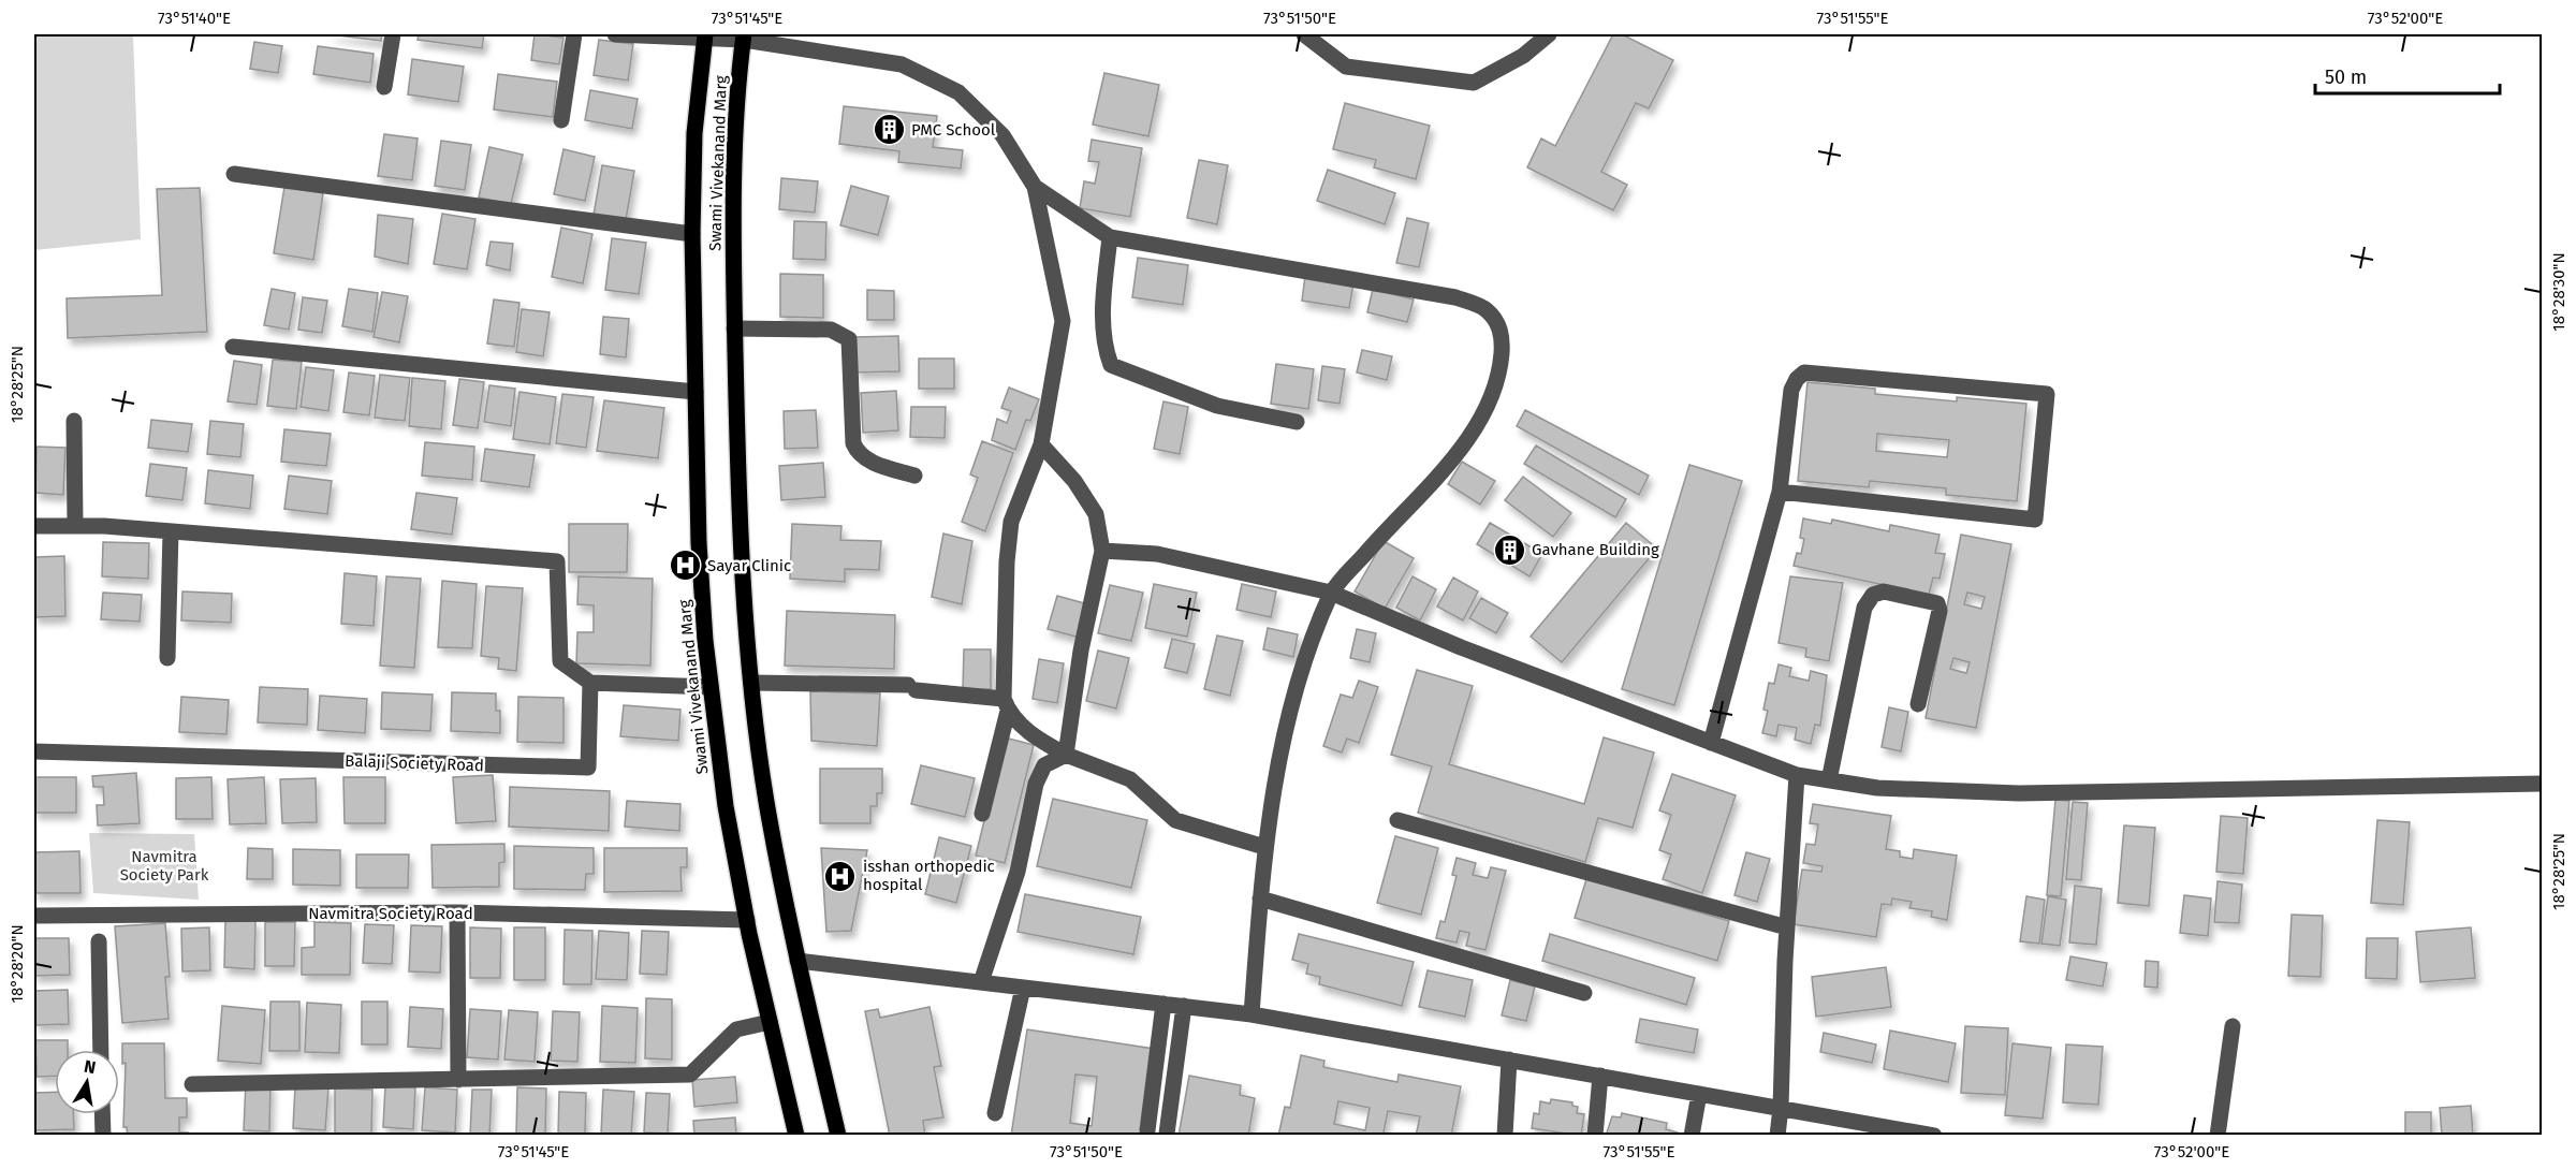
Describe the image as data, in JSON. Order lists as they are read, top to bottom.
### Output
{
  "streets": {
    "main road": ["Swami Vivekanand Marg"],
    "street": ["Balaji Society Road", "Navmitra Society Road"]
  },
  "crossings": [
    ["Swami Vivekanand Marg", "Navmitra Society Road"]
  ],
  "parks": ["Navmitra Society Park"],
  "places": {
    "building": ["PMC School", "Gavhane Building"],
    "hospital": ["Sayar Clinic", "isshan orthopedic hospital"]
  },
  "scale_bar": "50 m",
  "north": "top",
  "coordinates": [
    "73°51'40\"E",
    "73°51'45\"E",
    "73°51'50\"E",
    "73°51'55\"E",
    "73°52'00\"E",
    "18°28'30\"N",
    "18°28'25\"N",
    "18°28'20\"N"
  ]
}
